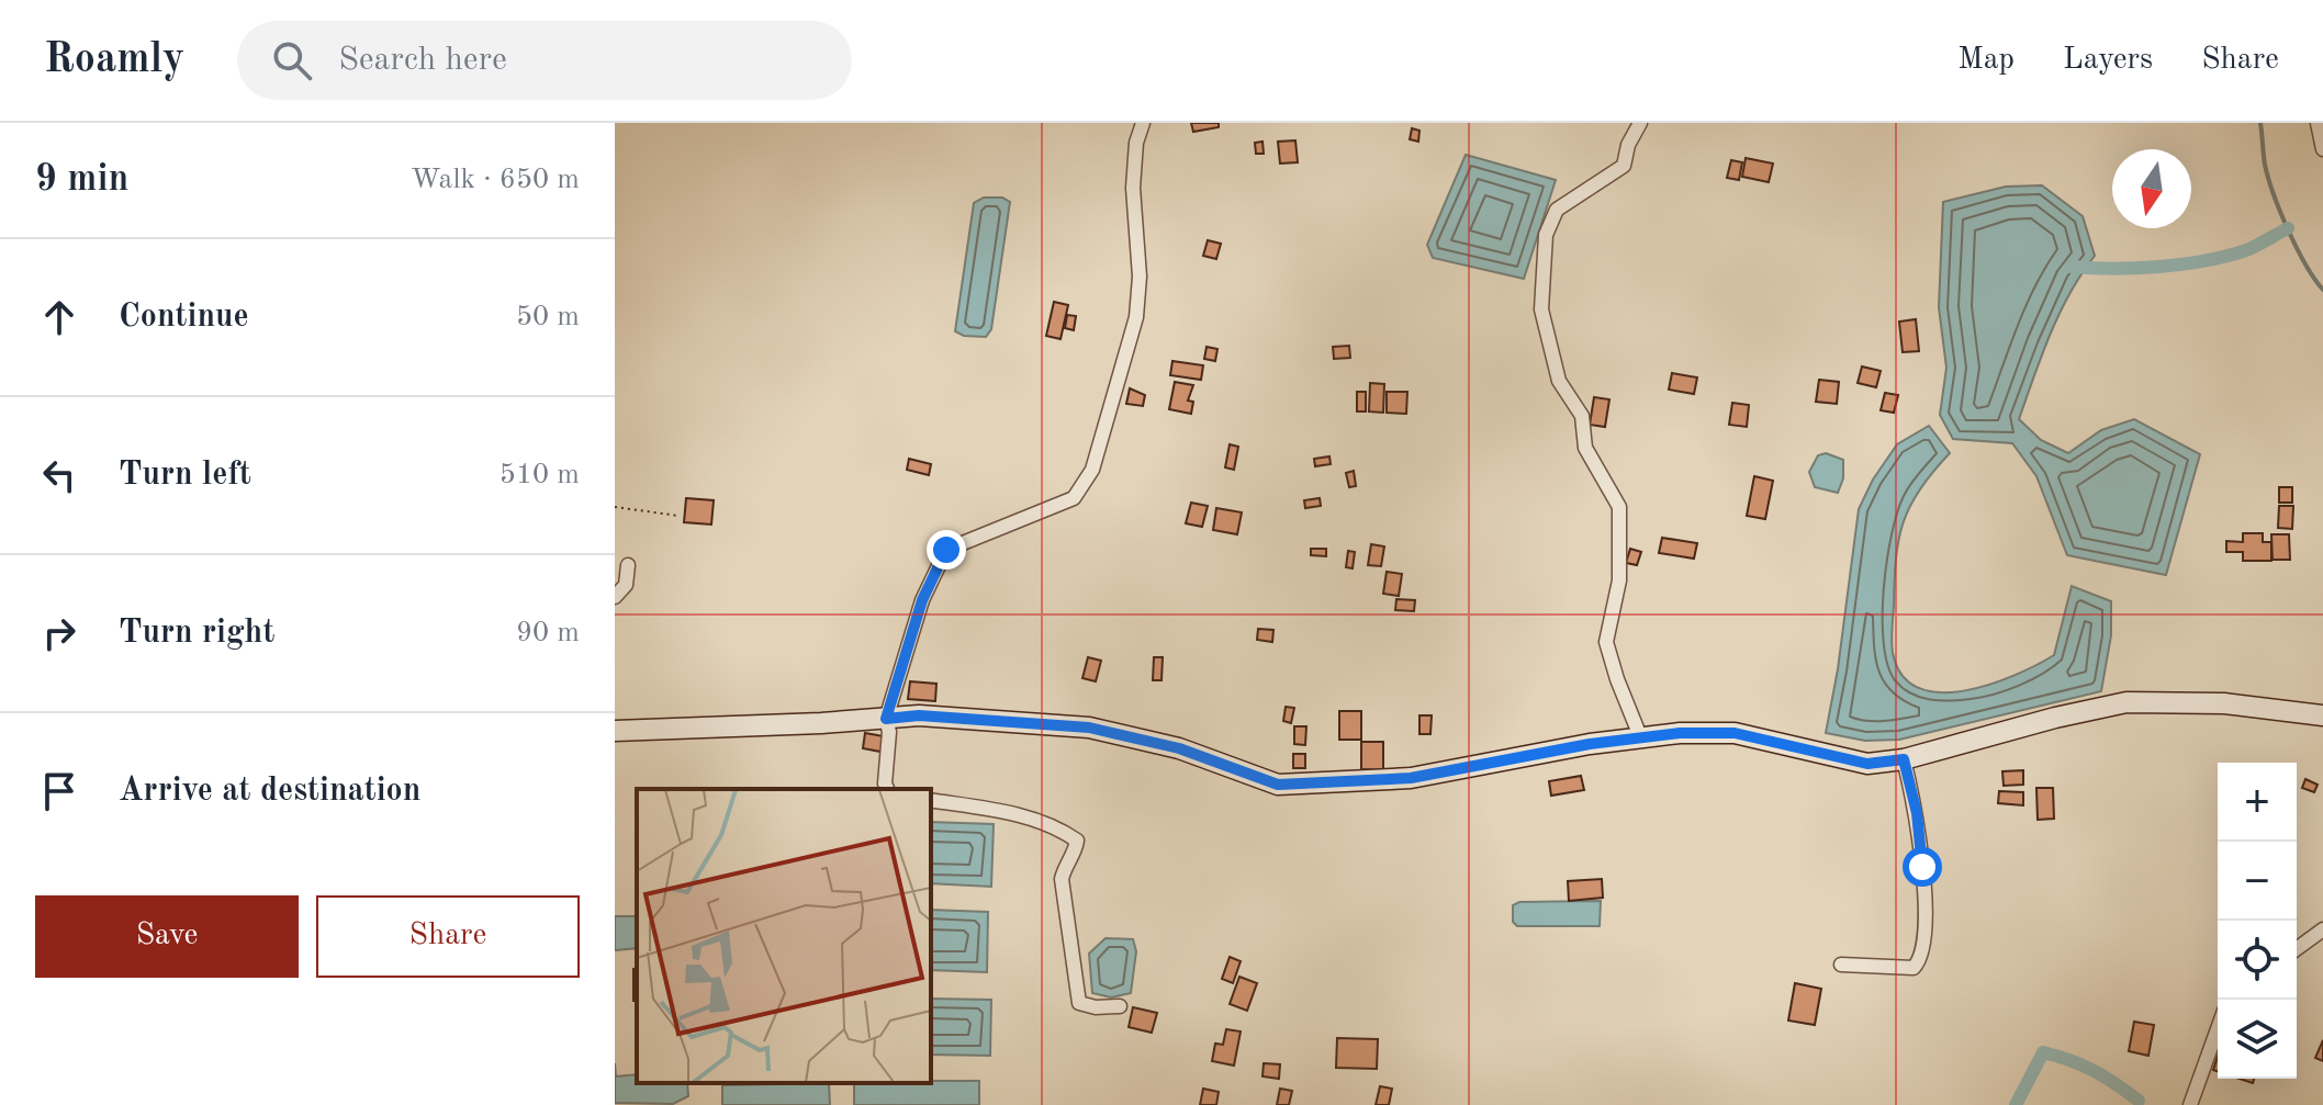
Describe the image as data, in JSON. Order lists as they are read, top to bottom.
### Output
{
  "north": "bottom",
  "page": {
    "header": "Roamly",
    "search": "Search here",
    "nav": ["Map", "Layers", "Share"],
    "heading": ["9 min", "Walk · 650 m"],
    "list": [
      ["Continue", "50 m"],
      ["Turn left", "510 m"],
      ["Turn right", "90 m"],
      "Arrive at destination"
    ],
    "map_buttons": ["+", "−"],
    "buttons": ["Save", "Share"]
  }
}
